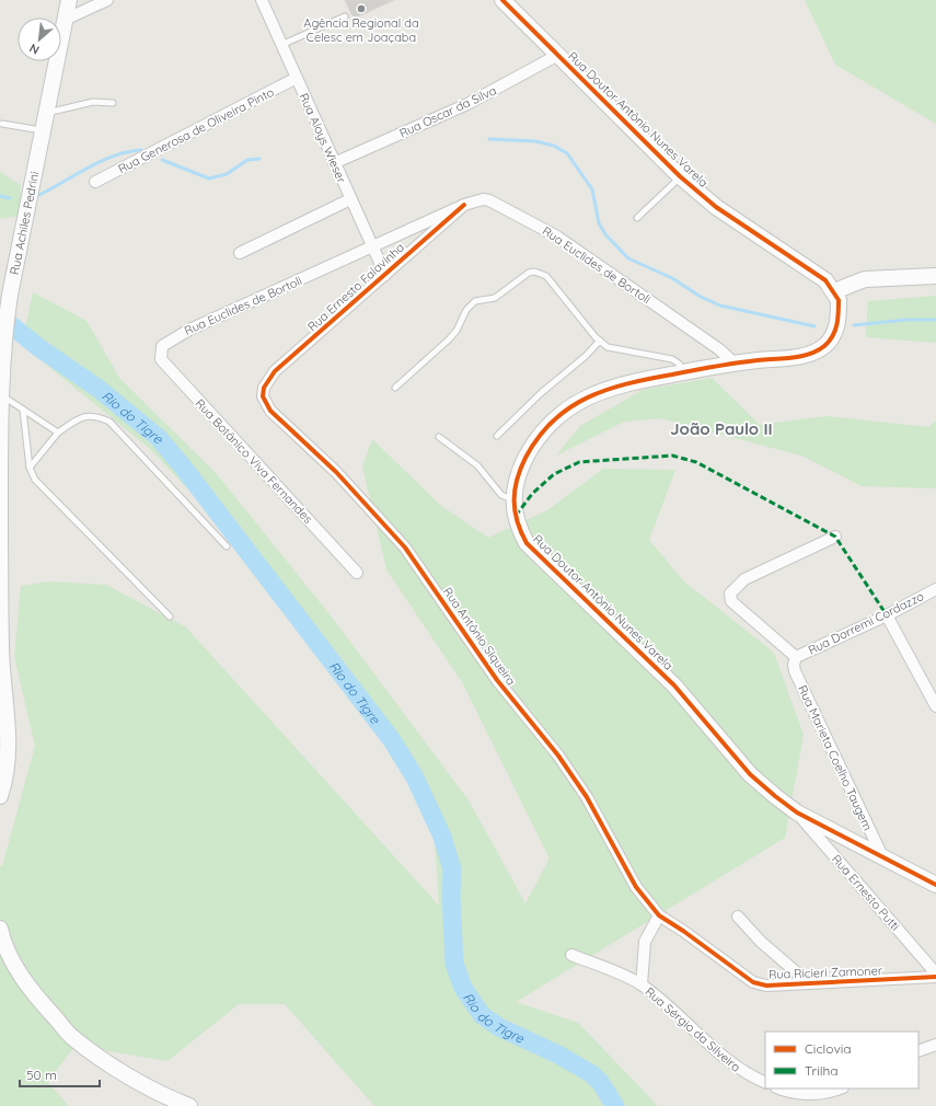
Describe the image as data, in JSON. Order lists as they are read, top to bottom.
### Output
{
  "streets": {
    "street": [
      "Rua Oscar da Silva",
      "Rua Doutor Antônio Nunes Varela",
      "Rua Generosa de Oliveira Pinto",
      "Rua Aloys Wieser",
      "Rua Achiles Pedrini",
      "Rua Euclides de Bortoli",
      "Rua Ernesto Falavinha",
      "Rua Botânico Viva Fernandes",
      "Rua Dorremi Cordazzo",
      "Rua Antônio Siqueira",
      "Rua Marieta Coelho Taugem",
      "Rua Ernesto Putti",
      "Rua Ricieri Zamoner",
      "Rua Sérgio da Silveira"
    ]
  },
  "crossings": [
    ["Rua Oscar da Silva", "Rua Doutor Antônio Nunes Varela"],
    ["Rua Oscar da Silva", "Rua Aloys Wieser"],
    ["Rua Doutor Antônio Nunes Varela", "Rua Euclides de Bortoli"],
    ["Rua Doutor Antônio Nunes Varela", "Rua Marieta Coelho Taugem"],
    ["Rua Doutor Antônio Nunes Varela", "Rua Ernesto Putti"],
    ["Rua Generosa de Oliveira Pinto", "Rua Aloys Wieser"],
    ["Rua Aloys Wieser", "Rua Euclides de Bortoli"],
    ["Rua Aloys Wieser", "Rua Ernesto Falavinha"],
    ["Rua Euclides de Bortoli", "Rua Ernesto Falavinha"],
    ["Rua Euclides de Bortoli", "Rua Botânico Viva Fernandes"],
    ["Rua Ernesto Falavinha", "Rua Antônio Siqueira"],
    ["Rua Dorremi Cordazzo", "Rua Marieta Coelho Taugem"],
    ["Rua Antônio Siqueira", "Rua Ricieri Zamoner"]
  ],
  "districts": ["João Paulo II"],
  "water": ["Rio do Tigre"],
  "places": ["Agência Regional da Celesc em Joaçaba"],
  "legend": ["Ciclovia", "Trilha"],
  "scale_bar": "50 m",
  "north": "bottom left"
}
